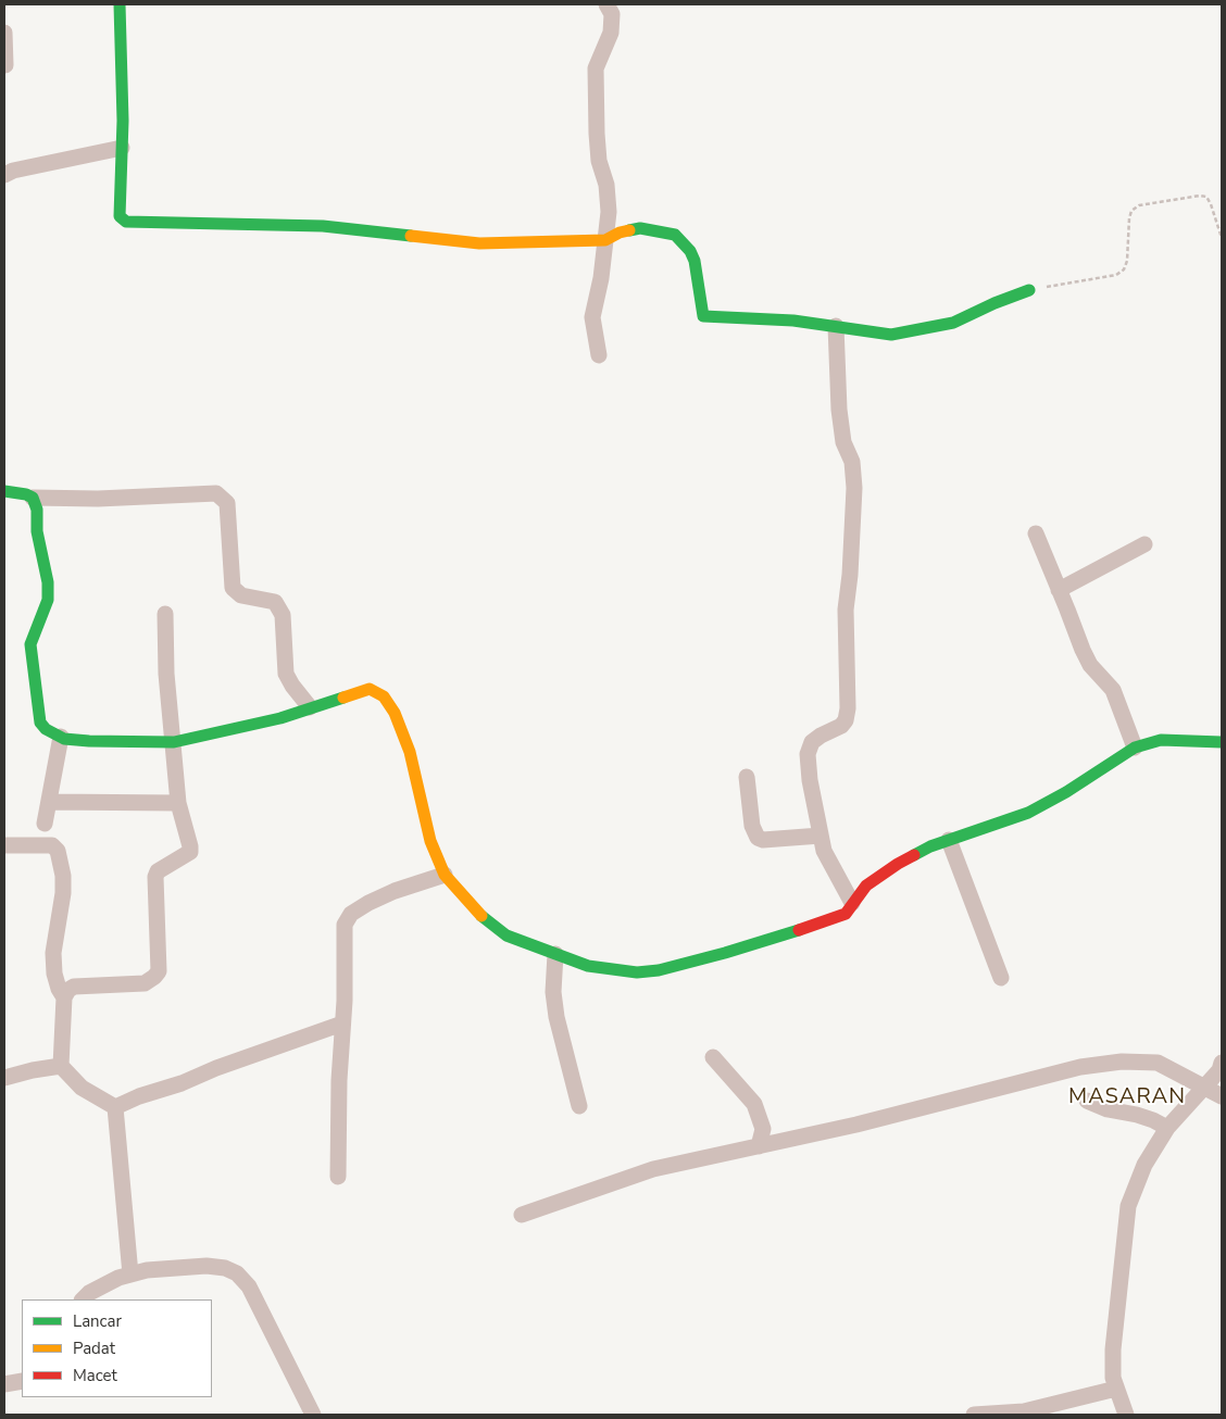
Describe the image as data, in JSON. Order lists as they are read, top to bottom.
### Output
{
  "districts": ["MASARAN"],
  "legend": ["Lancar", "Padat", "Macet"]
}
